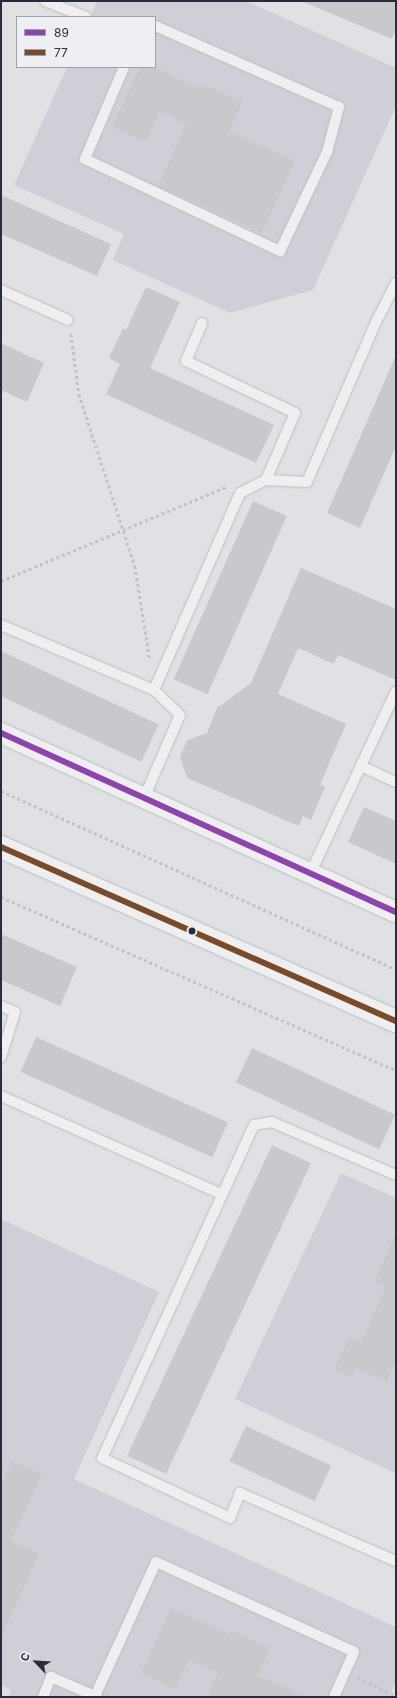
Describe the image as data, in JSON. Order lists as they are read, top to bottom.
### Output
{
  "lines": ["transit line 89", "transit line 77"],
  "legend": ["89", "77"],
  "north": "top left"
}
